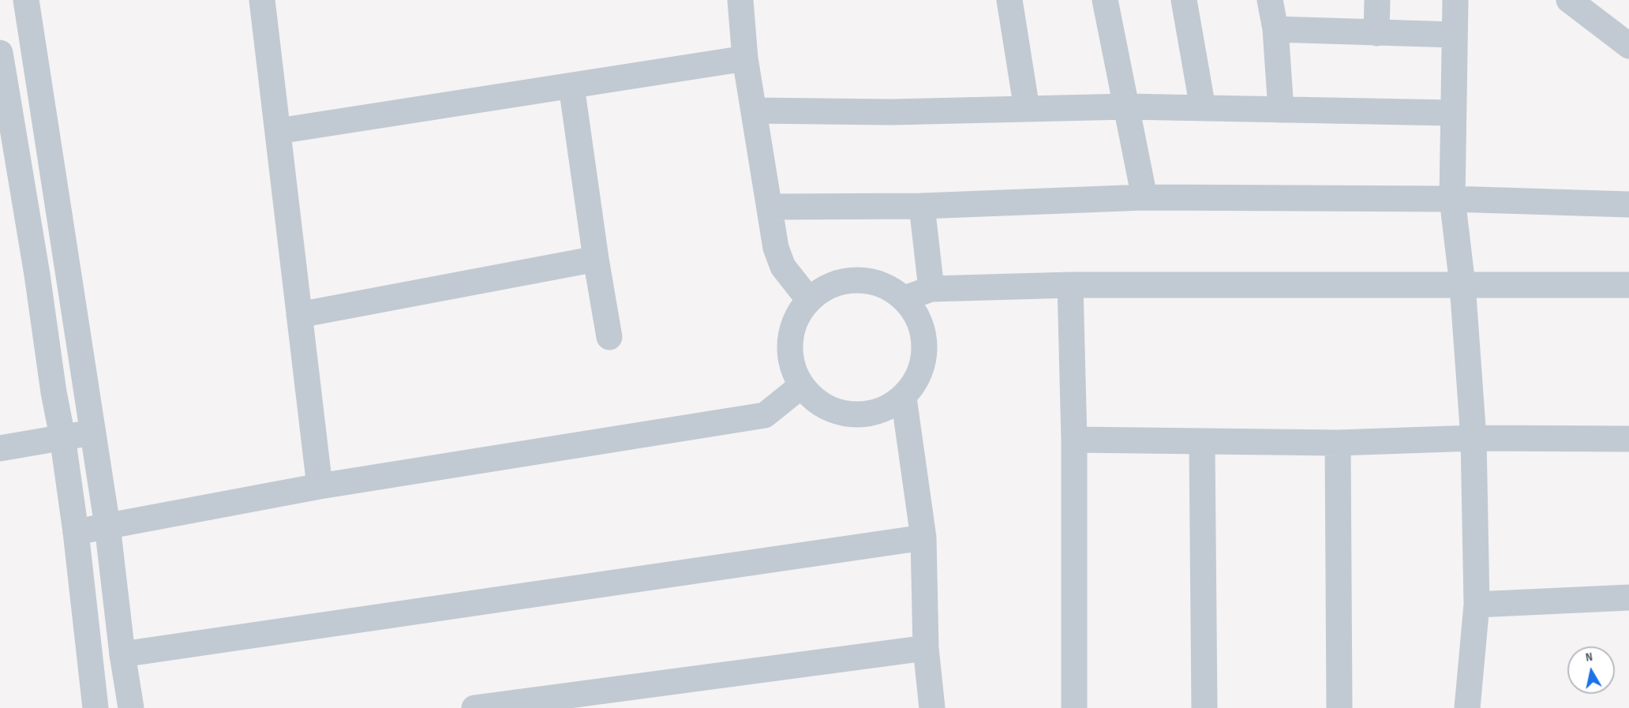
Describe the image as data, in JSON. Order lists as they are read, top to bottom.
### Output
{
  "north": "top"
}
